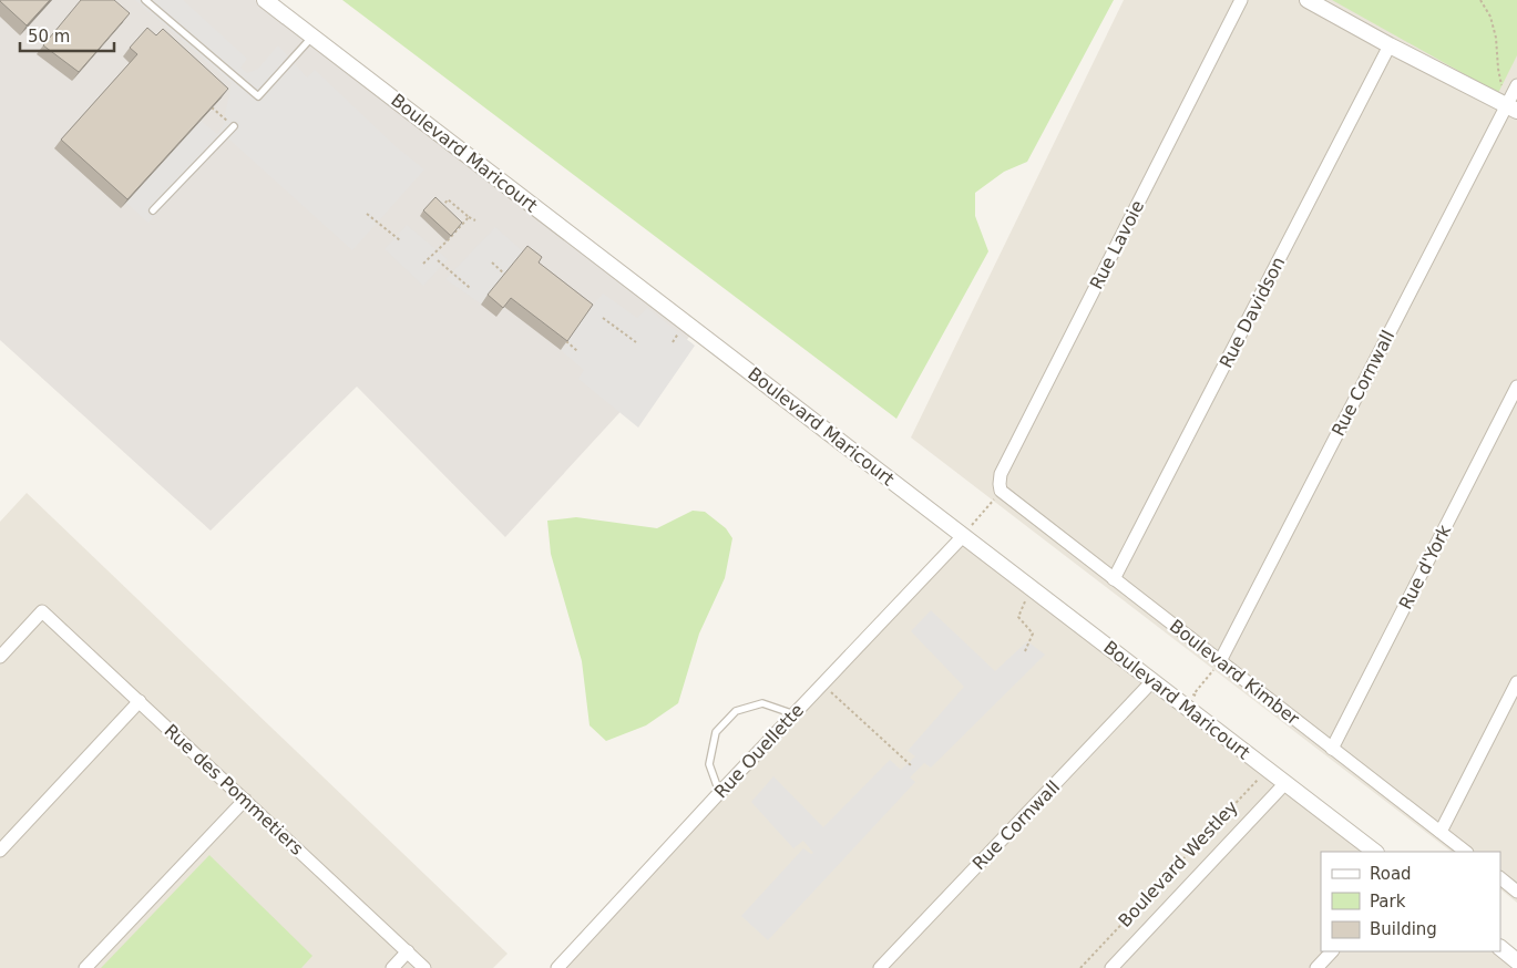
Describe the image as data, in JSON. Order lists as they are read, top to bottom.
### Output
{
  "streets": {
    "street": [
      "Boulevard Maricourt",
      "Rue Lavoie",
      "Rue Davidson",
      "Rue Cornwall",
      "Rue d'York",
      "Boulevard Kimber",
      "Rue Ouellette",
      "Rue des Pommetiers",
      "Boulevard Westley"
    ]
  },
  "crossings": [
    ["Boulevard Maricourt", "Rue Cornwall"],
    ["Boulevard Maricourt", "Rue Ouellette"],
    ["Boulevard Maricourt", "Boulevard Westley"],
    ["Rue Lavoie", "Boulevard Kimber"],
    ["Rue Davidson", "Boulevard Kimber"],
    ["Rue Cornwall", "Boulevard Kimber"],
    ["Rue d'York", "Boulevard Kimber"]
  ],
  "legend": ["Road", "Park", "Building"],
  "scale_bar": "50 m"
}
